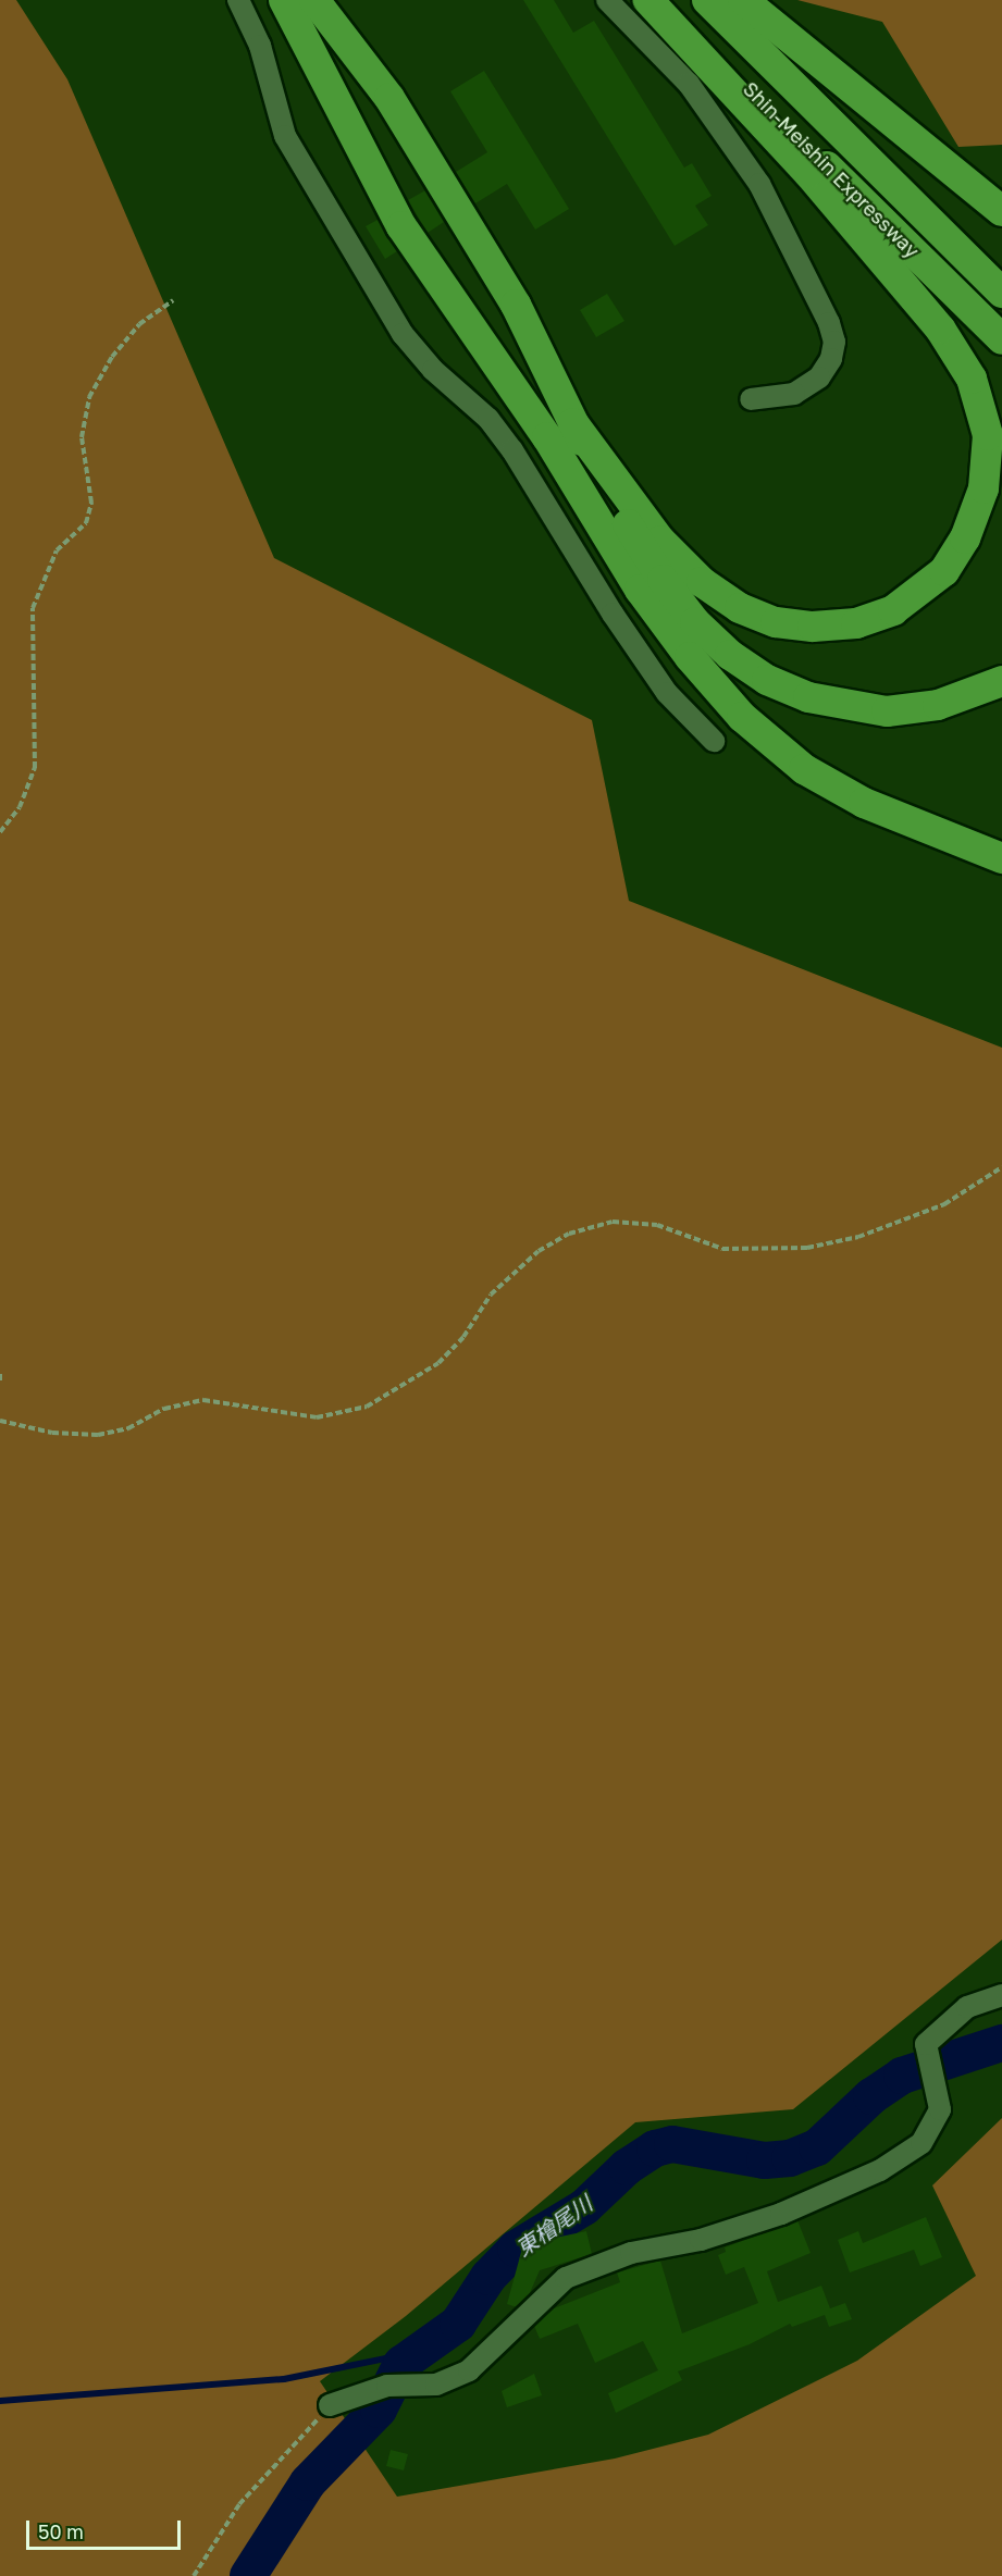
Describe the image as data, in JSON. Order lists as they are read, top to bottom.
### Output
{
  "streets": {
    "highway": ["Shin-Meishin Expressway"]
  },
  "water": ["東檜尾川"],
  "scale_bar": "50 m"
}
